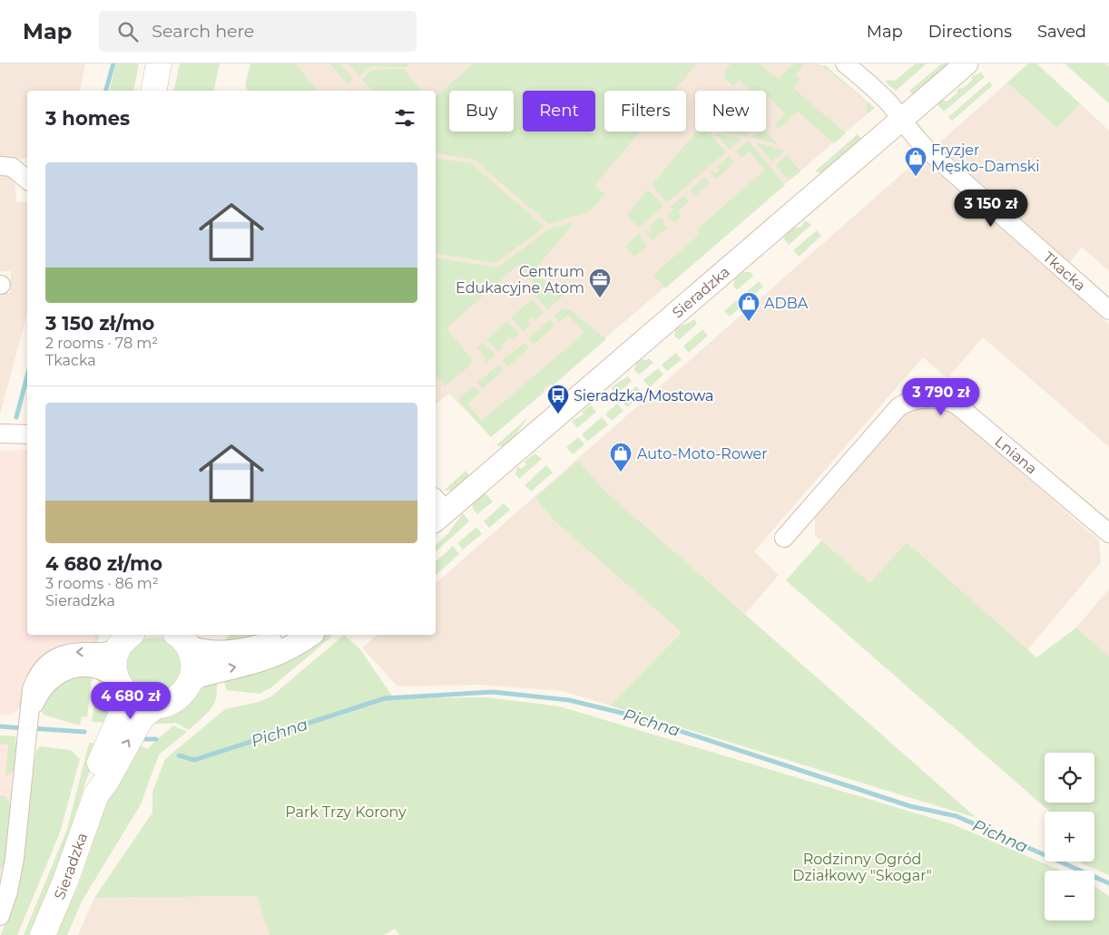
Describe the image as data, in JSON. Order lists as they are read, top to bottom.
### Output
{
  "streets": {
    "main road": ["Sieradzka"],
    "street": ["Tkacka", "Lniana"]
  },
  "crossings": [
    ["Tkacka", "Sieradzka"]
  ],
  "water": ["Pichna"],
  "parks": ["Park Trzy Korony", "Rodzinny Ogród Działkowy \"Skogar\""],
  "places": {
    "shop": ["Fryzjer Męsko-Damski", "ADBA", "Auto-Moto-Rower"],
    "office": ["Centrum Edukacyjne Atom"],
    "bus stop": ["Sieradzka/Mostowa"]
  },
  "page": {
    "header": "Map",
    "search": "Search here",
    "nav": ["Map", "Directions", "Saved"],
    "chip": [
      "Buy",
      "Rent",
      "Filters",
      "New"
    ],
    "heading": "3 homes",
    "list": [
      {
        "name": "3 150 zł/mo",
        "note": "2 rooms · 78 m² · Tkacka"
      },
      {
        "name": "4 680 zł/mo",
        "note": "3 rooms · 86 m² · Sieradzka"
      }
    ],
    "price": ["3 150 zł", "3 790 zł", "4 680 zł"],
    "map_buttons": ["+", "−"]
  }
}
